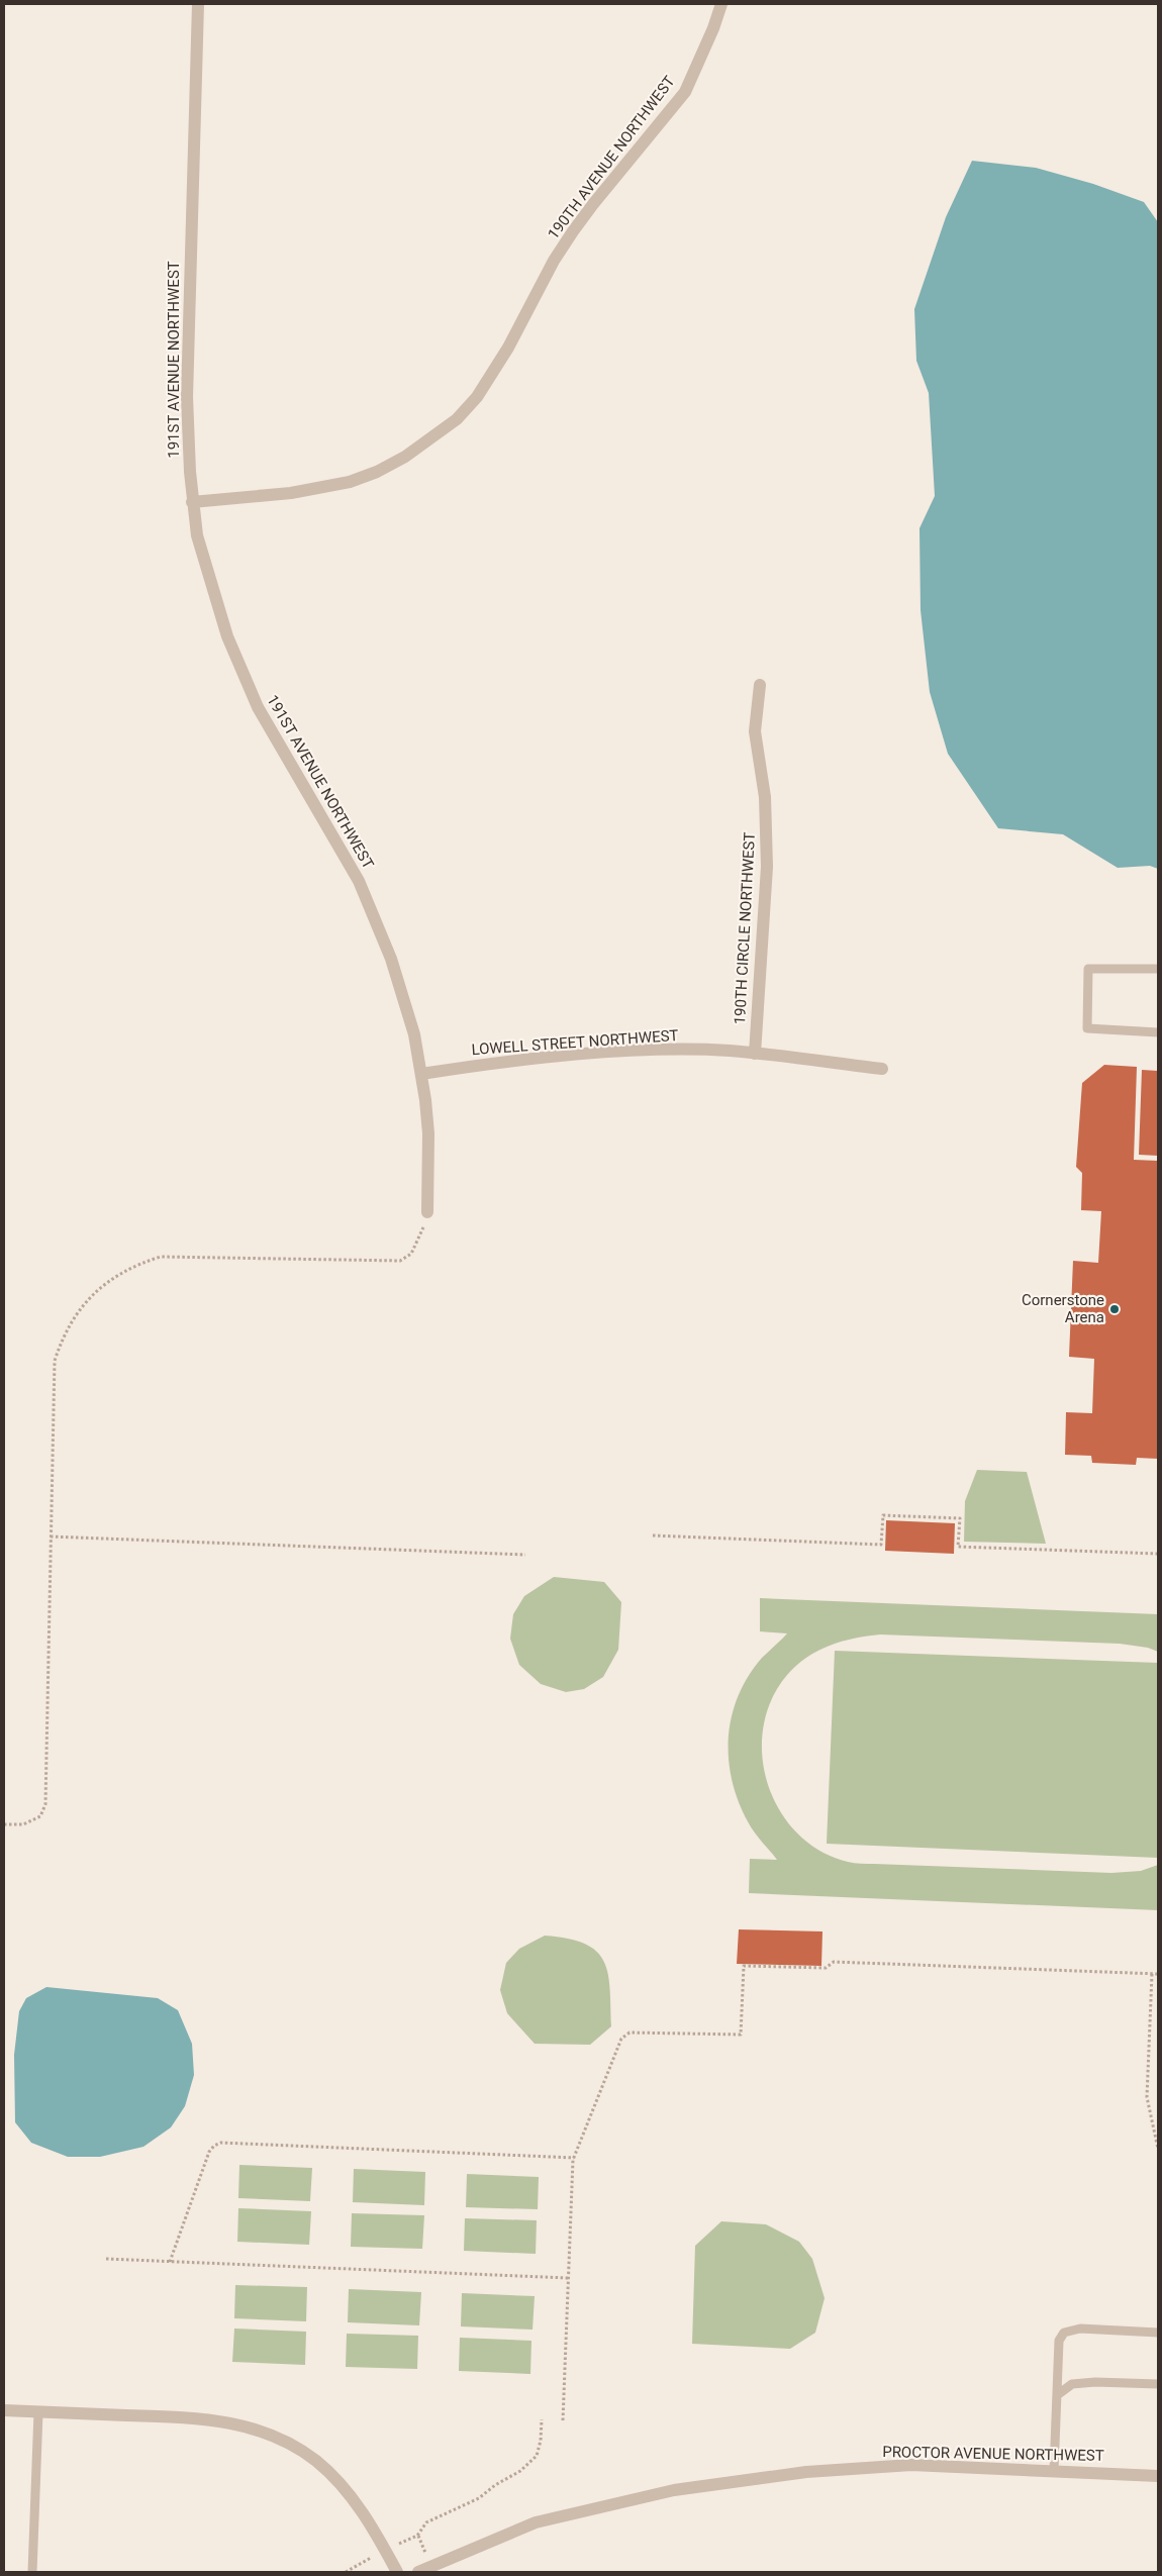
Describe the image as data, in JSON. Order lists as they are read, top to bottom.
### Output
{
  "streets": {
    "street": [
      "190TH AVENUE NORTHWEST",
      "191ST AVENUE NORTHWEST",
      "190TH CIRCLE NORTHWEST",
      "LOWELL STREET NORTHWEST",
      "PROCTOR AVENUE NORTHWEST"
    ]
  },
  "crossings": [
    ["190TH AVENUE NORTHWEST", "191ST AVENUE NORTHWEST"],
    ["191ST AVENUE NORTHWEST", "LOWELL STREET NORTHWEST"],
    ["190TH CIRCLE NORTHWEST", "LOWELL STREET NORTHWEST"]
  ],
  "places": ["Cornerstone Arena"]
}
